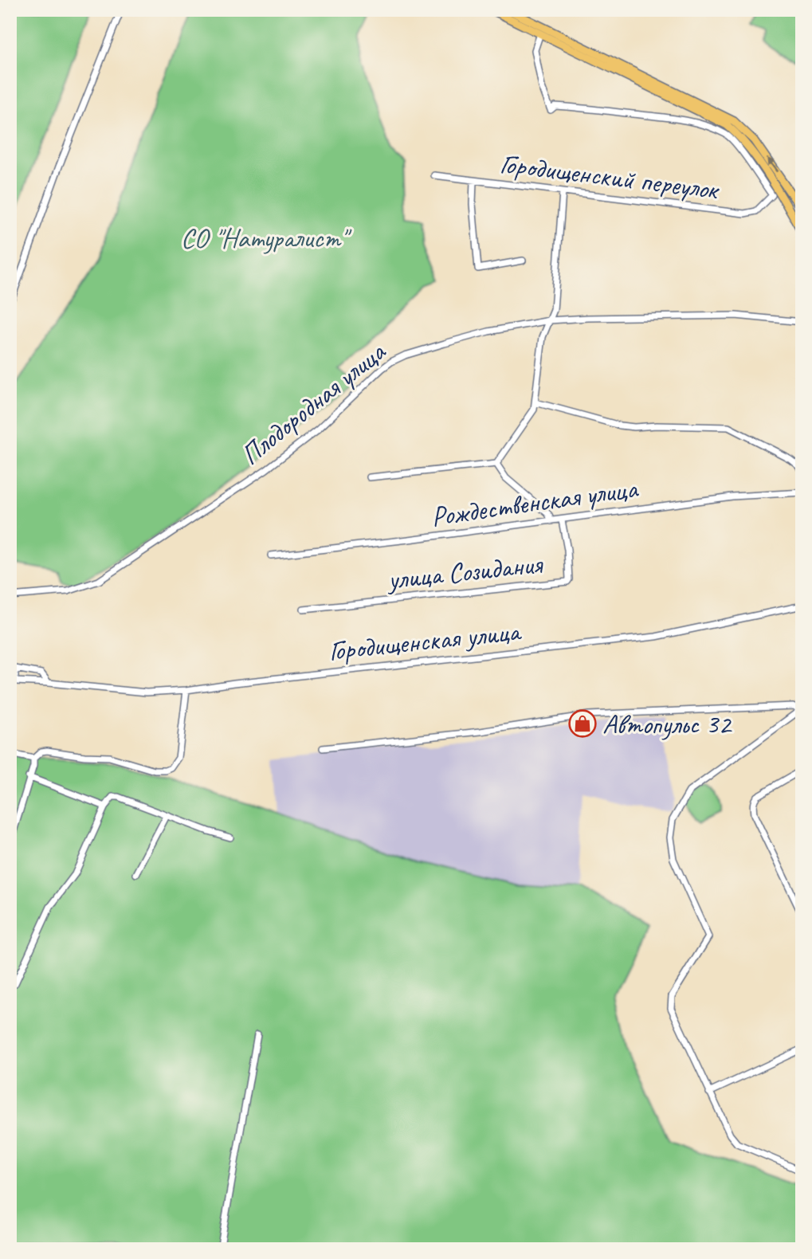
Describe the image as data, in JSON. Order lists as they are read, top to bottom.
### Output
{
  "streets": {
    "street": [
      "Городищенский переулок",
      "Плодородная улица",
      "Рождественская улица",
      "улица Созидания",
      "Городищенская улица"
    ]
  },
  "crossings": [
    ["Рождественская улица", "улица Созидания"]
  ],
  "parks": ["СО \"Натуралист\""],
  "places": {
    "shop": ["Автопульс 32"]
  }
}
